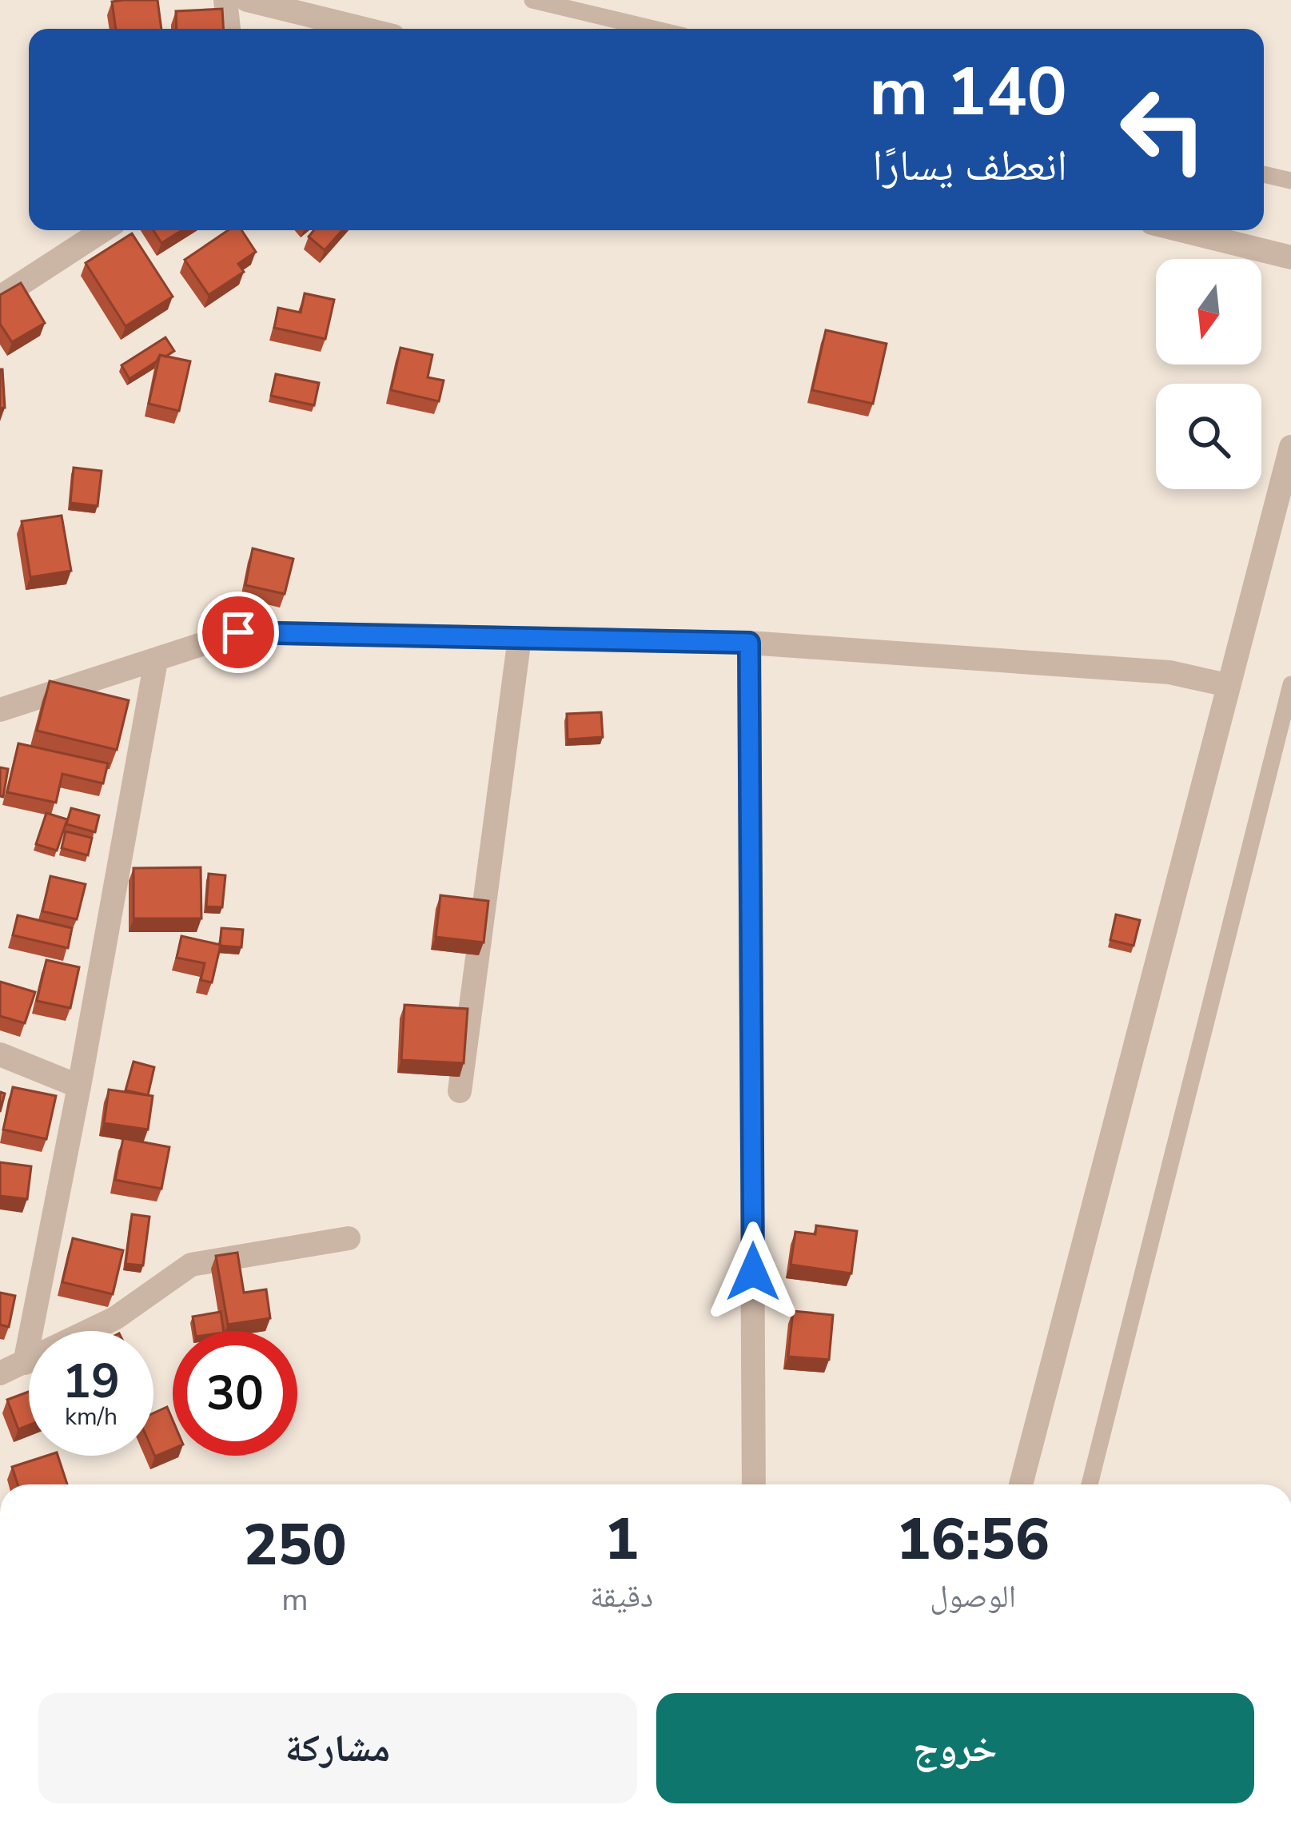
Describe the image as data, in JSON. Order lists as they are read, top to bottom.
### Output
{
  "north": "bottom",
  "page": {
    "turn": ["140 m", "انعطف يسارًا"],
    "speed": "19 km/h",
    "limit": "30",
    "eta": [
      "16:56",
      "الوصول",
      "1",
      "دقيقة",
      "250",
      "m"
    ],
    "buttons": ["خروج", "مشاركة"]
  }
}
